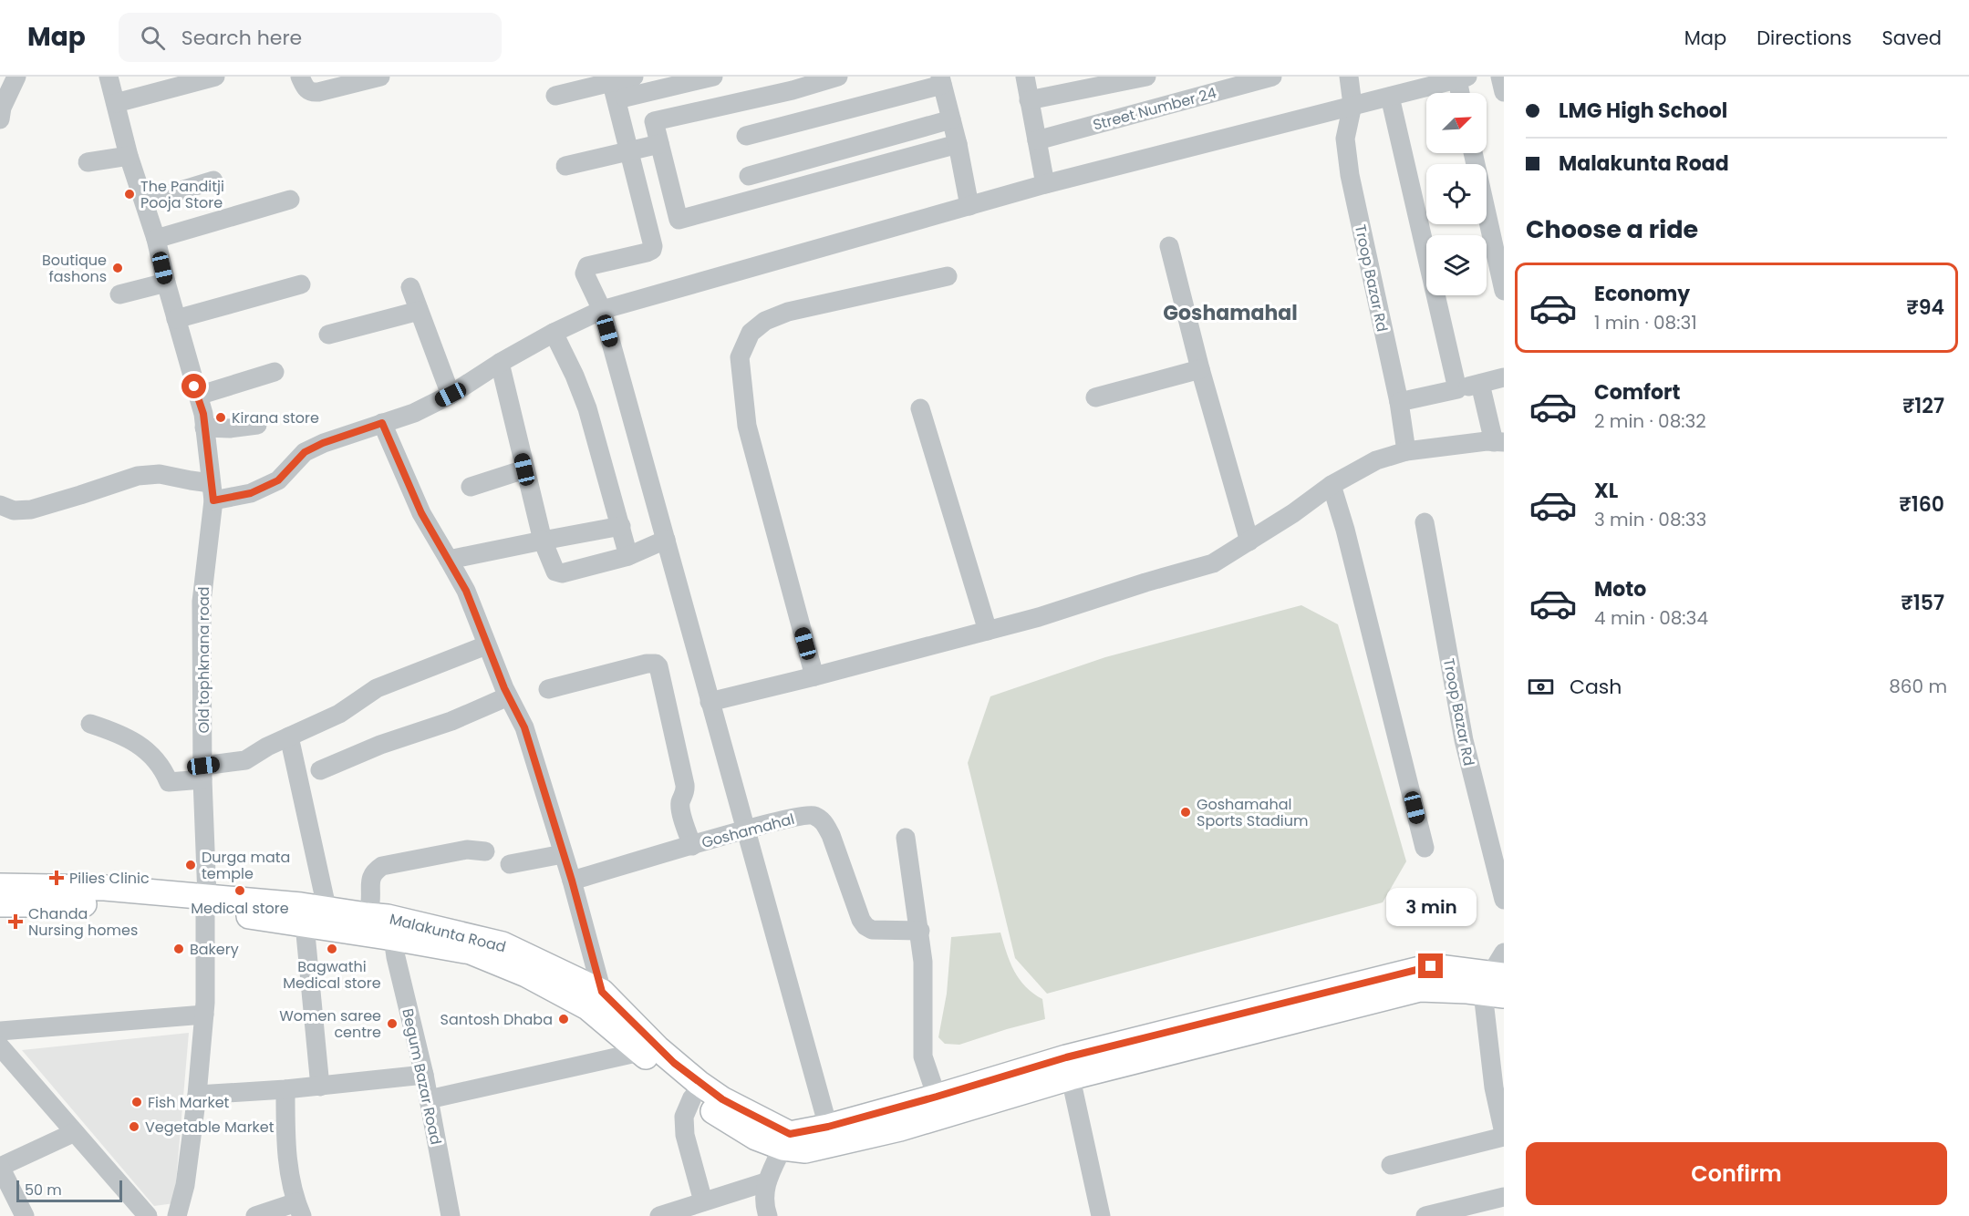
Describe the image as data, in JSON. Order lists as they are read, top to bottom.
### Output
{
  "streets": {
    "main road": ["Malakunta Road"],
    "street": [
      "Street Number 24",
      "Troop Bazar Rd",
      "Old tophknana road",
      "Goshamahal",
      "Begum Bazar Road"
    ]
  },
  "crossings": [
    ["Old tophknana road", "Malakunta Road"],
    ["Malakunta Road", "Begum Bazar Road"]
  ],
  "districts": ["Goshamahal"],
  "places": {
    "other": [
      "The Panditji Pooja Store",
      "Boutique fashons",
      "Kirana store",
      "Goshamahal Sports Stadium",
      "Durga mata temple",
      "Medical store",
      "Bakery",
      "Bagwathi Medical store",
      "Santosh Dhaba",
      "Women saree centre",
      "Fish Market",
      "Vegetable Market"
    ],
    "health": ["Pilies Clinic", "Chanda Nursing homes"]
  },
  "scale_bar": "50 m",
  "north": "top right",
  "page": {
    "header": "Map",
    "search": "Search here",
    "nav": ["Map", "Directions", "Saved"],
    "banner": ["LMG High School", "Malakunta Road"],
    "heading": "Choose a ride",
    "list": [
      {
        "name": "Economy",
        "note": "1 min · 08:31",
        "value": "₹94"
      },
      {
        "name": "Comfort",
        "note": "2 min · 08:32",
        "value": "₹127"
      },
      {
        "name": "XL",
        "note": "3 min · 08:33",
        "value": "₹160"
      },
      {
        "name": "Moto",
        "note": "4 min · 08:34",
        "value": "₹157"
      }
    ],
    "pay": ["Cash", "860 m"],
    "bubble": "3 min",
    "buttons": "Confirm",
    "scale": "50 m"
  }
}
